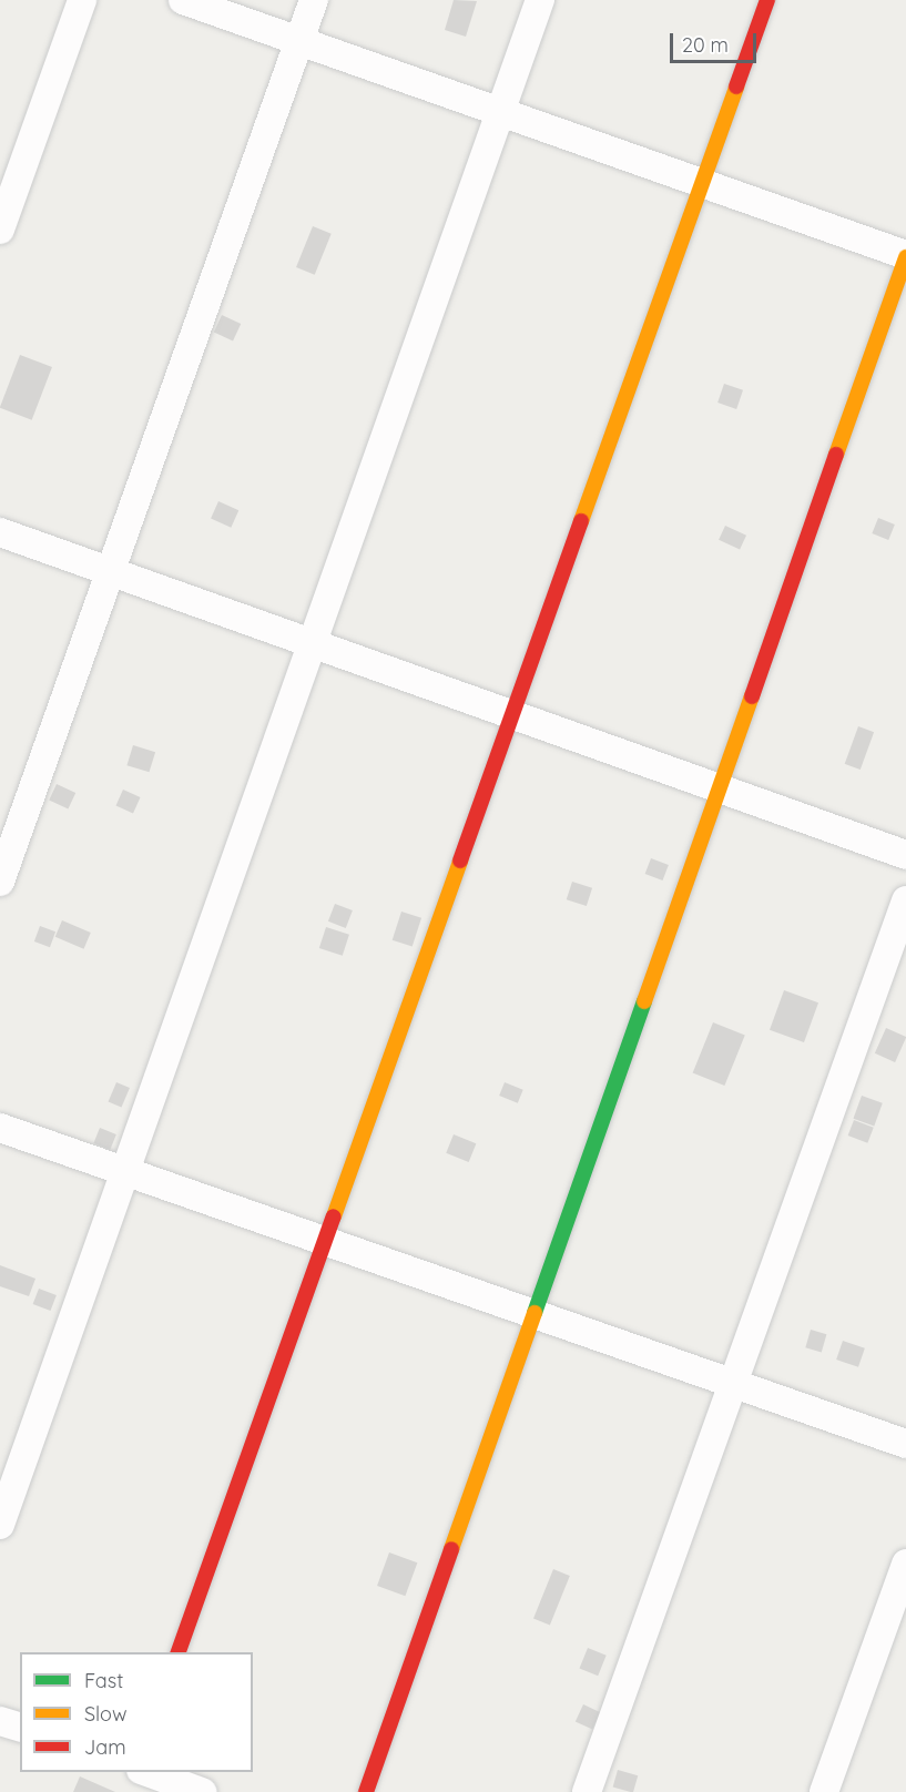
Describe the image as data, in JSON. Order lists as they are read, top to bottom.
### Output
{
  "legend": ["Fast", "Slow", "Jam"],
  "scale_bar": "20 m"
}
